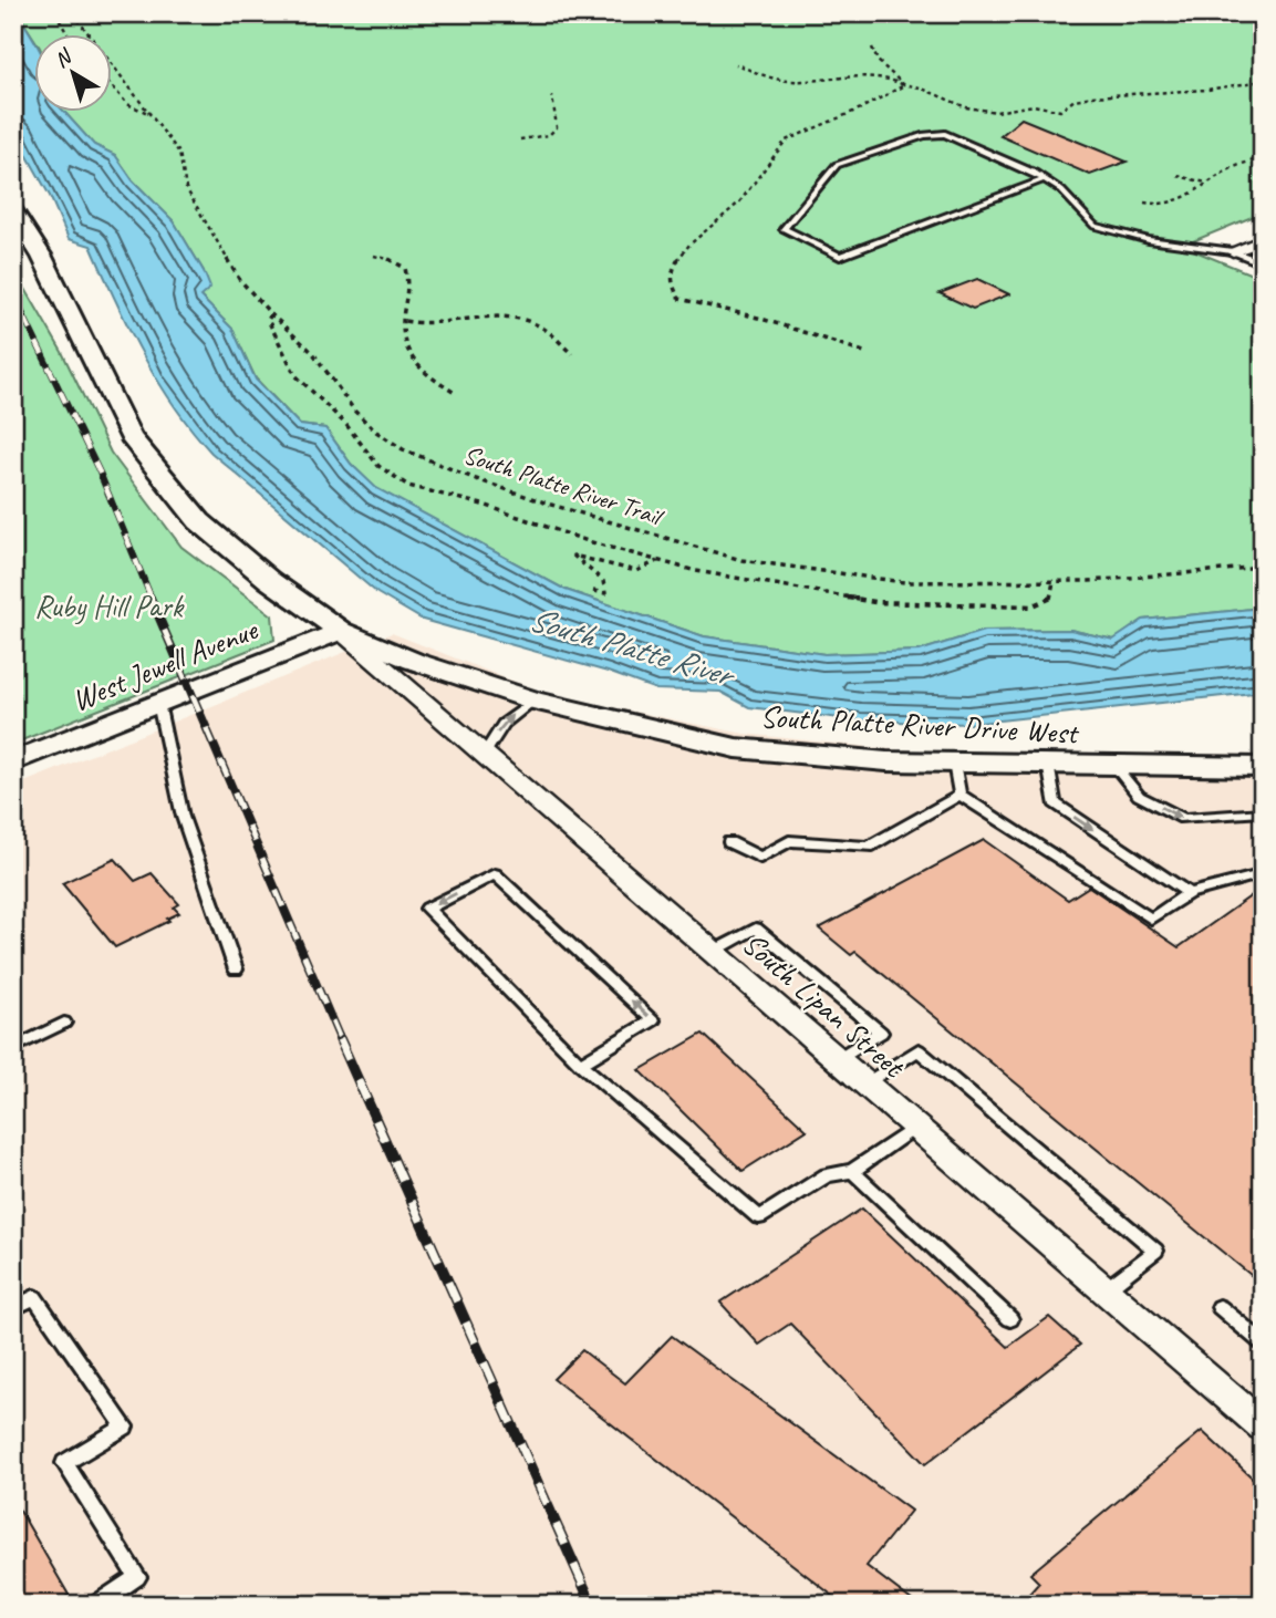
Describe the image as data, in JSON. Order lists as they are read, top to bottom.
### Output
{
  "streets": {
    "street": ["West Jewell Avenue", "South Platte River Drive West", "South Lipan Street"],
    "path": ["South Platte River Trail"]
  },
  "crossings": [
    ["West Jewell Avenue", "South Platte River Drive West"],
    ["West Jewell Avenue", "South Lipan Street"],
    ["South Platte River Drive West", "South Lipan Street"]
  ],
  "water": ["South Platte River"],
  "parks": ["Ruby Hill Park"],
  "north": "top left"
}
